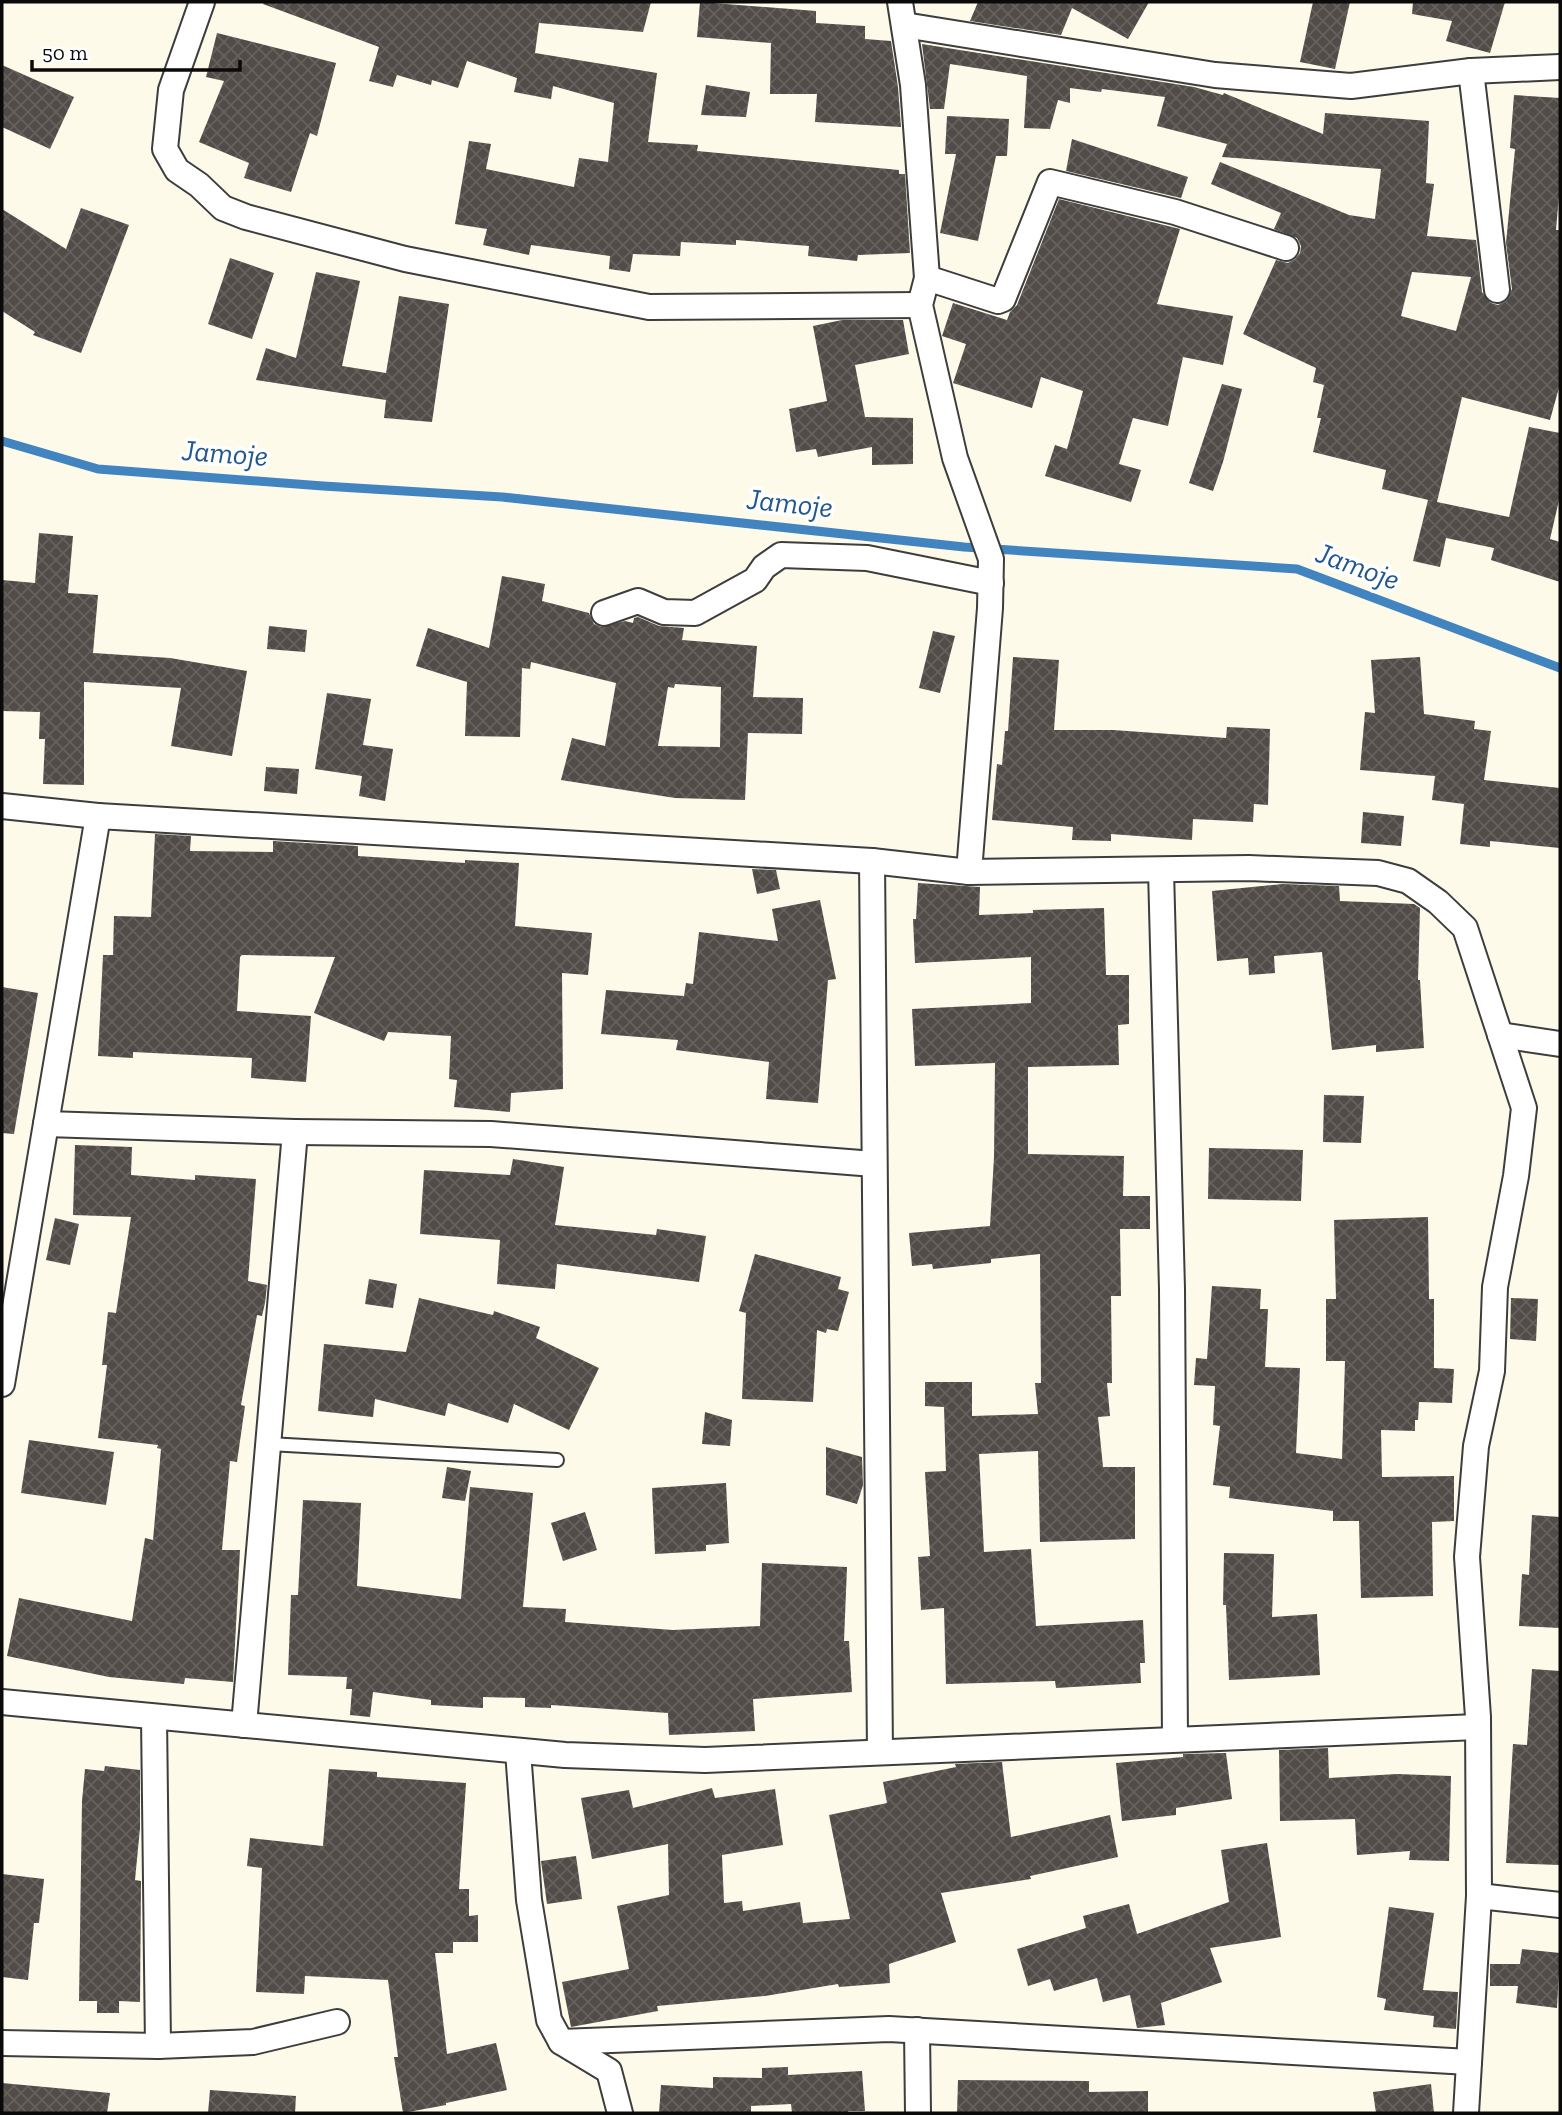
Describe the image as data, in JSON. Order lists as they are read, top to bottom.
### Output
{
  "water": ["Jamoje"],
  "scale_bar": "50 m"
}
